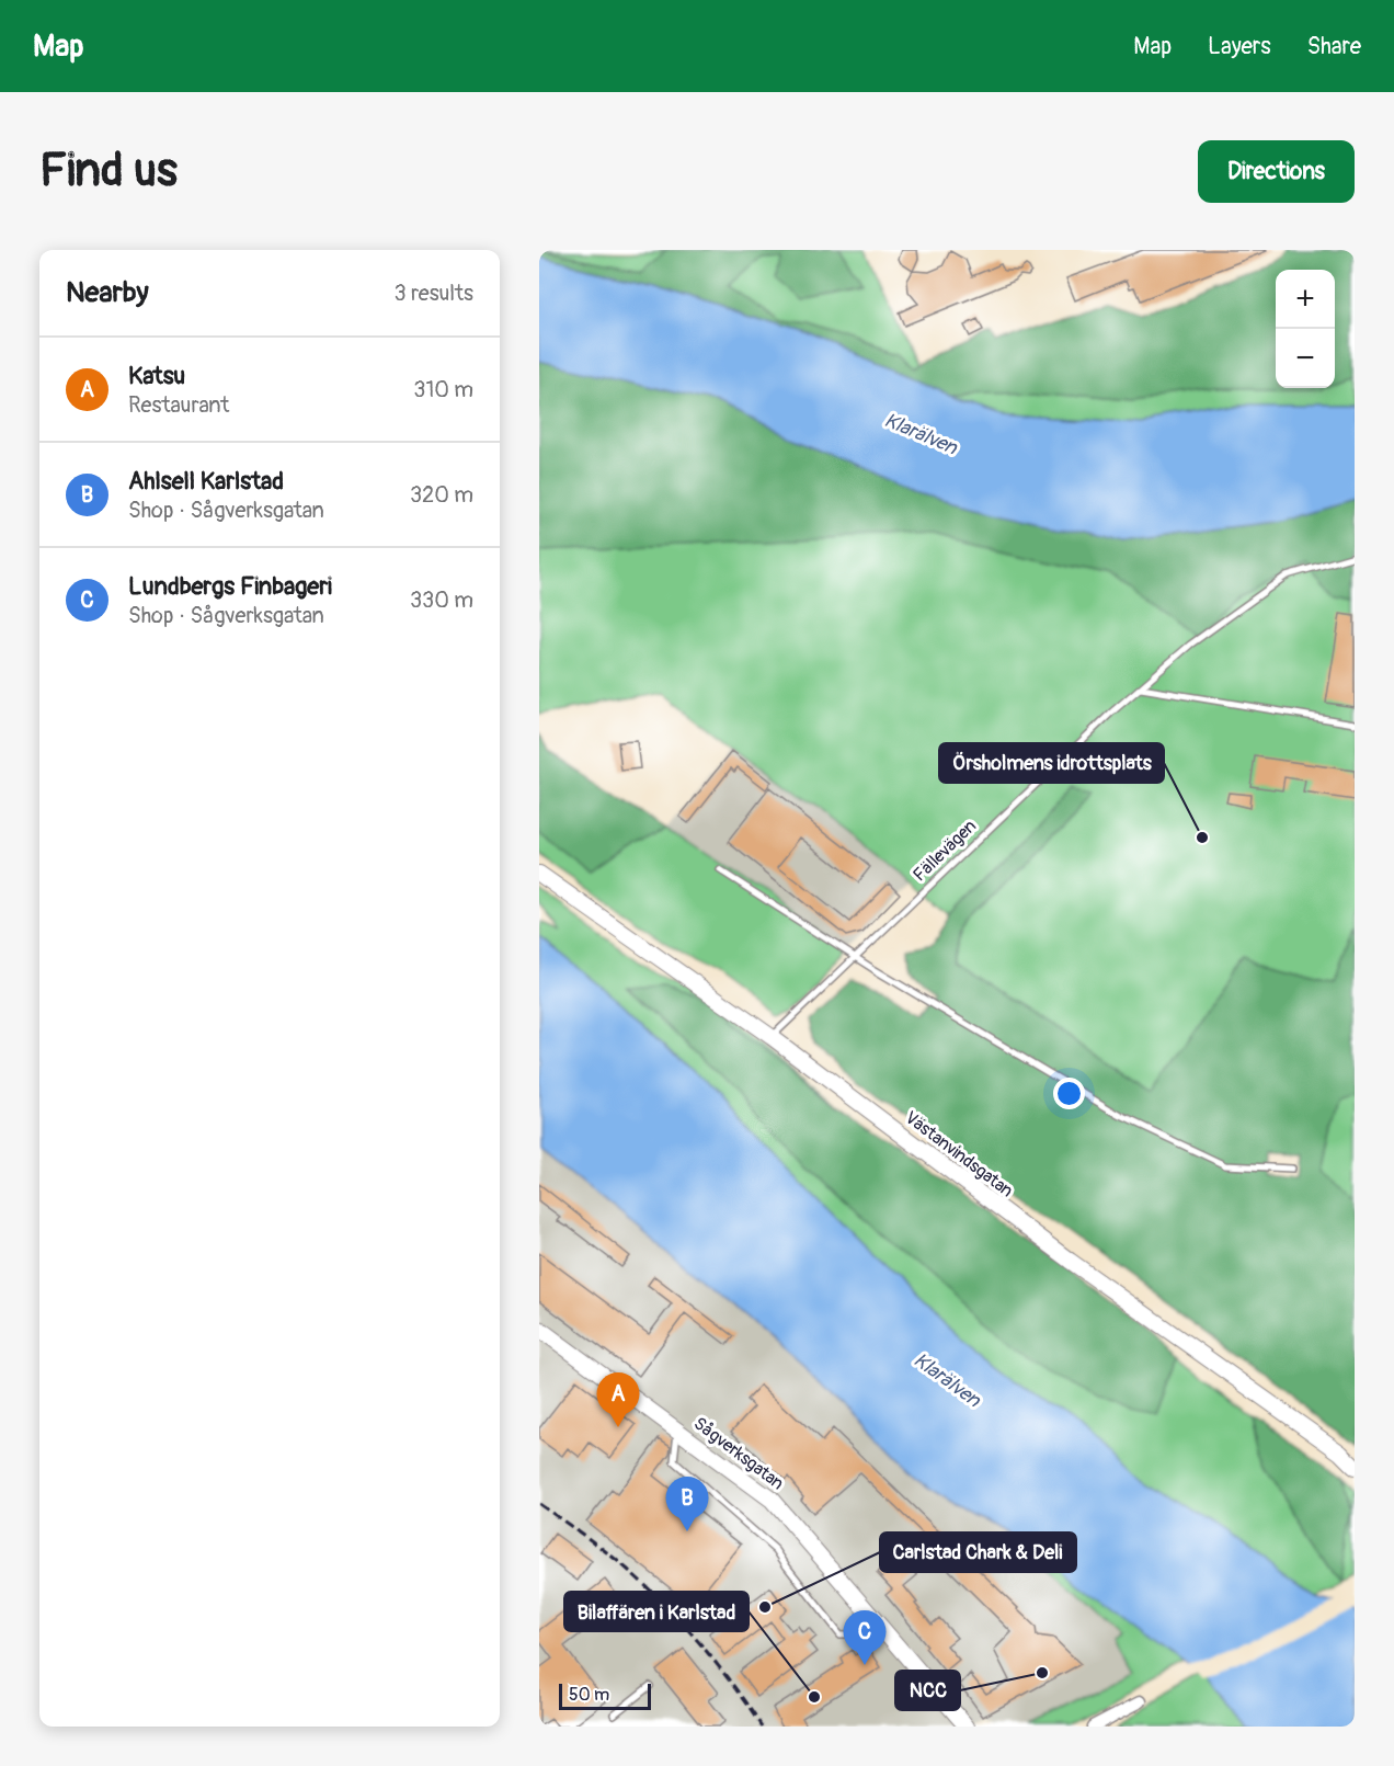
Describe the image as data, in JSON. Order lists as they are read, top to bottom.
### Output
{
  "streets": {
    "street": ["Västanvindsgatan", "Sågverksgatan"],
    "lane": ["Fällevägen"]
  },
  "crossings": [
    ["Fällevägen", "Västanvindsgatan"]
  ],
  "water": ["Klarälven"],
  "places": [
    "Örsholmens idrottsplats",
    "Carlstad Chark & Deli",
    "NCC",
    "Bilaffären i Karlstad"
  ],
  "scale_bar": "50 m",
  "page": {
    "header": "Map",
    "nav": ["Map", "Layers", "Share"],
    "buttons": "Directions",
    "title": "Find us",
    "heading": ["Nearby", "3 results"],
    "map_buttons": ["+", "−"],
    "list": [
      {
        "mark": "A",
        "name": "Katsu",
        "note": "Restaurant",
        "value": "310 m"
      },
      {
        "mark": "B",
        "name": "Ahlsell Karlstad",
        "note": "Shop · Sågverksgatan",
        "value": "320 m"
      },
      {
        "mark": "C",
        "name": "Lundbergs Finbageri",
        "note": "Shop · Sågverksgatan",
        "value": "330 m"
      }
    ],
    "pins": ["A", "B", "C"],
    "scale": "50 m"
  }
}
